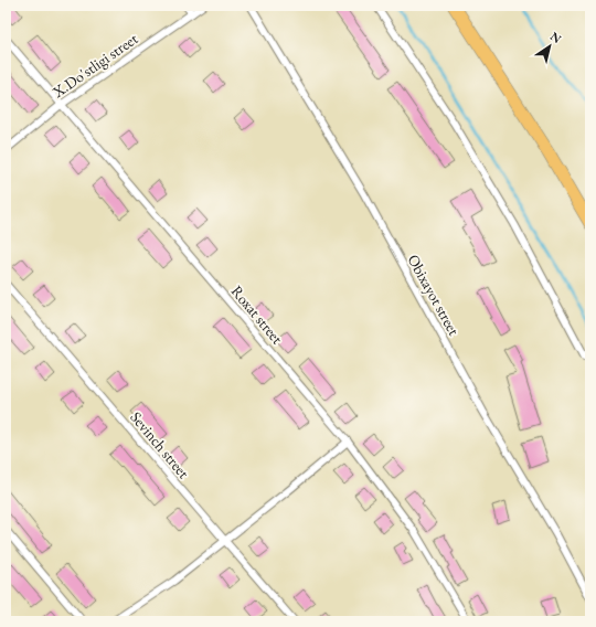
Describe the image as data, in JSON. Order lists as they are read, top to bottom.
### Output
{
  "streets": {
    "street": [
      "X.Do'stligi street",
      "Obixayot street",
      "Roxat street",
      "Sevinch street"
    ]
  },
  "crossings": [
    ["X.Do'stligi street", "Roxat street"]
  ],
  "north": "top right"
}
